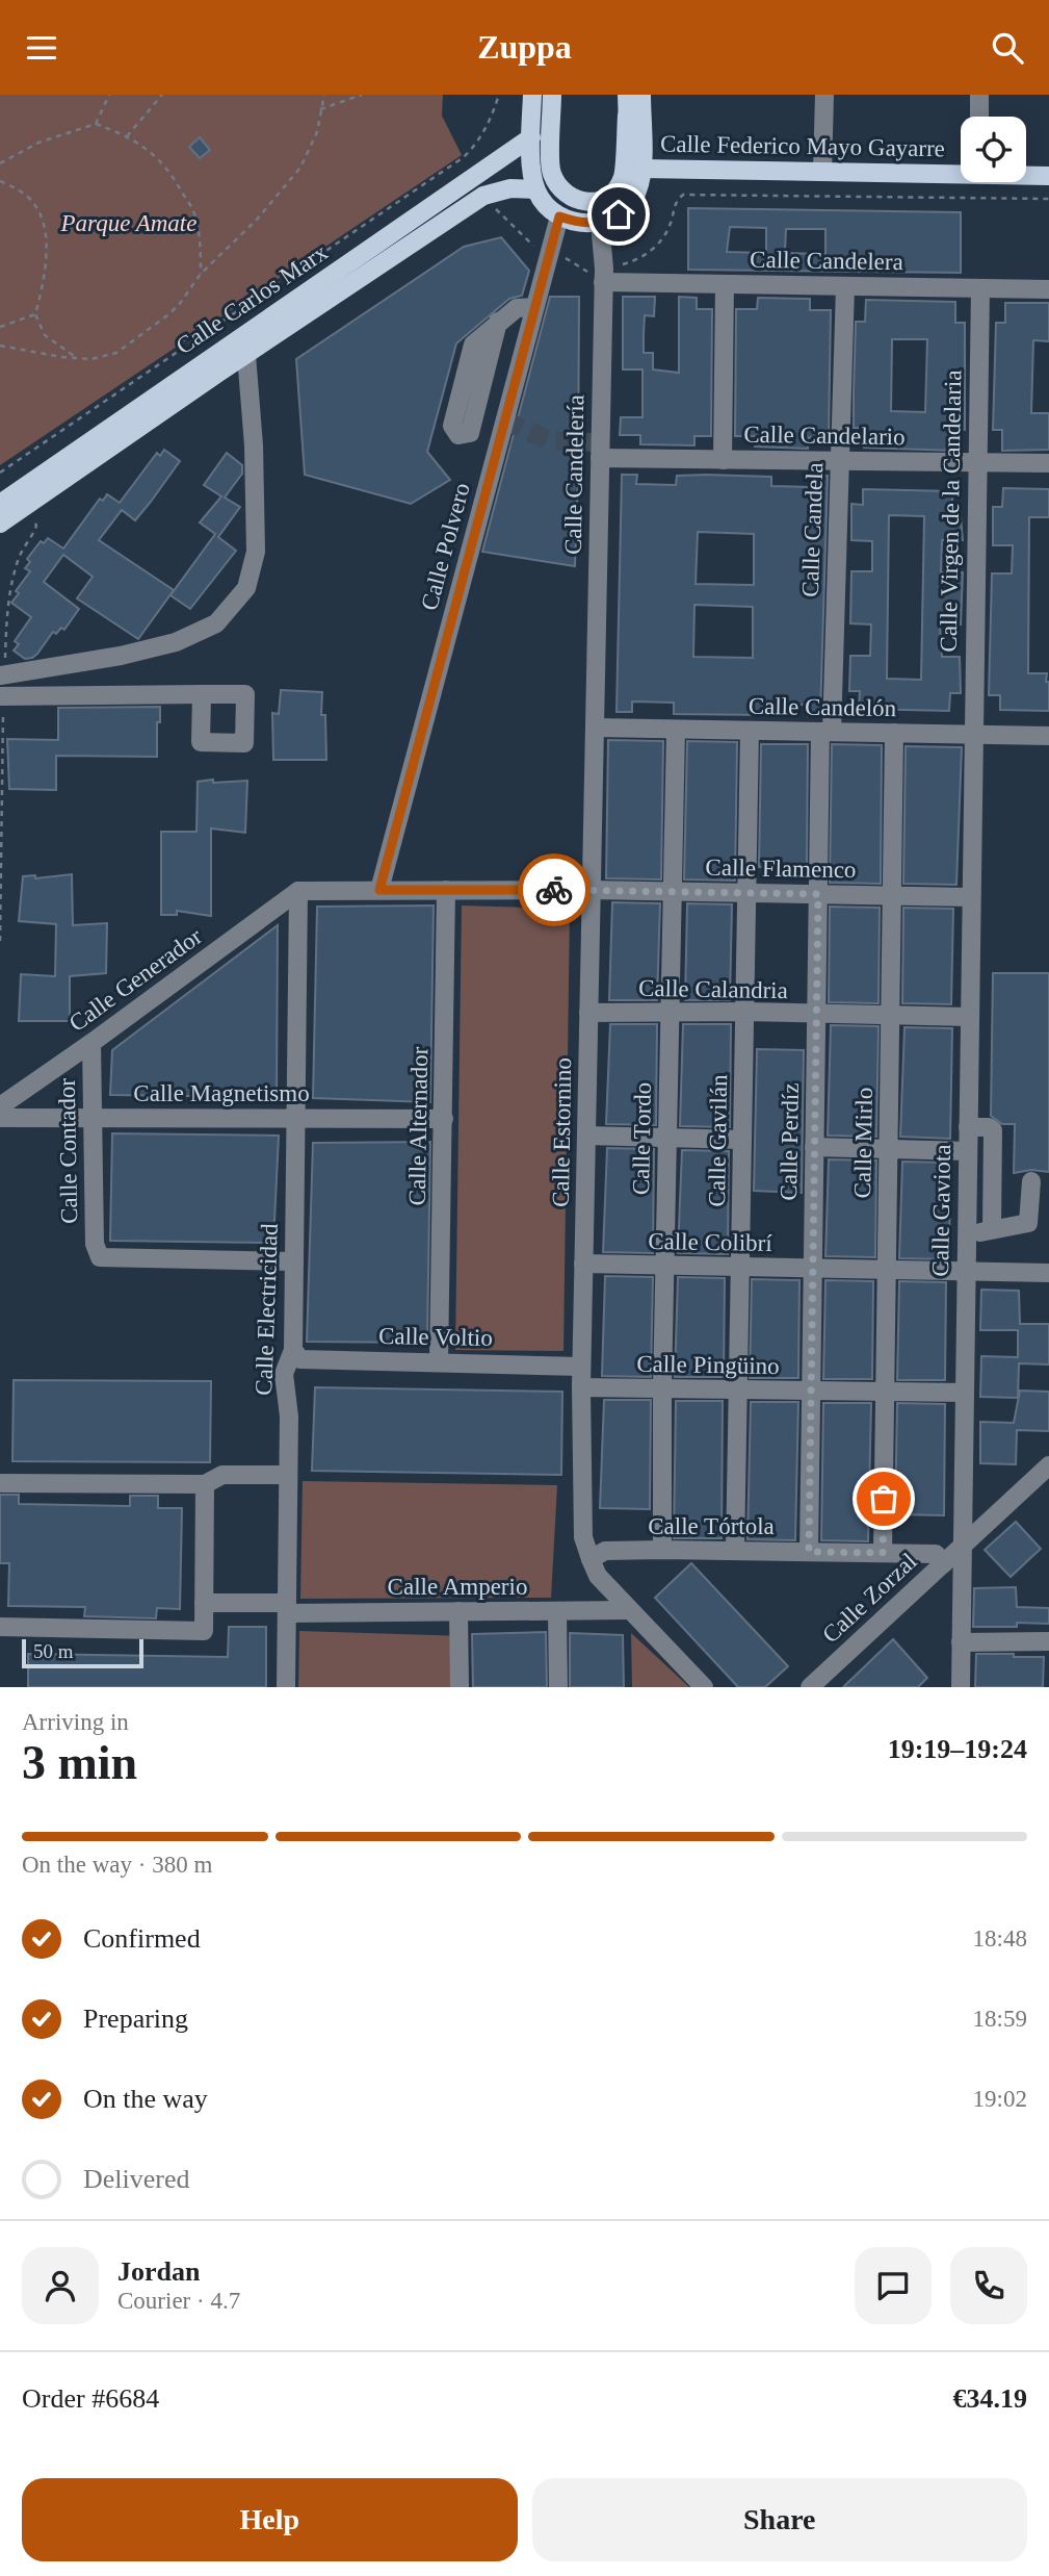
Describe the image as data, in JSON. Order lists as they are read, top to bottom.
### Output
{
  "streets": {
    "main road": ["Calle Federico Mayo Gayarre", "Calle Carlos Marx"],
    "street": [
      "Calle Candelera",
      "Calle Candelario",
      "Calle Candelería",
      "Calle Virgen de la Candelaria",
      "Calle Candela",
      "Calle Polvero",
      "Calle Candelón",
      "Calle Flamenco",
      "Calle Generador",
      "Calle Calandria",
      "Calle Magnetismo",
      "Calle Alternador",
      "Calle Estornino",
      "Calle Tordo",
      "Calle Gavilán",
      "Calle Perdíz",
      "Calle Mirlo",
      "Calle Contador",
      "Calle Gaviota",
      "Calle Colibrí",
      "Calle Electricidad",
      "Calle Voltio",
      "Calle Pingüino",
      "Calle Tórtola",
      "Calle Amperio",
      "Calle Zorzal"
    ]
  },
  "crossings": [
    ["Calle Candelera", "Calle Candelería"],
    ["Calle Candelera", "Calle Virgen de la Candelaria"],
    ["Calle Candelera", "Calle Candela"],
    ["Calle Candelario", "Calle Candelería"],
    ["Calle Candelario", "Calle Virgen de la Candelaria"],
    ["Calle Candelario", "Calle Candela"],
    ["Calle Candelería", "Calle Candelón"],
    ["Calle Candelería", "Calle Estornino"],
    ["Calle Virgen de la Candelaria", "Calle Candelón"],
    ["Calle Virgen de la Candelaria", "Calle Gaviota"],
    ["Calle Candela", "Calle Candelón"],
    ["Calle Candela", "Calle Perdíz"],
    ["Calle Polvero", "Calle Flamenco"],
    ["Calle Candelón", "Calle Estornino"],
    ["Calle Candelón", "Calle Tordo"],
    ["Calle Candelón", "Calle Gavilán"],
    ["Calle Candelón", "Calle Perdíz"],
    ["Calle Candelón", "Calle Mirlo"],
    ["Calle Candelón", "Calle Gaviota"],
    ["Calle Flamenco", "Calle Generador"],
    ["Calle Flamenco", "Calle Alternador"],
    ["Calle Flamenco", "Calle Estornino"],
    ["Calle Flamenco", "Calle Tordo"],
    ["Calle Flamenco", "Calle Gavilán"],
    ["Calle Flamenco", "Calle Perdíz"],
    ["Calle Flamenco", "Calle Mirlo"],
    ["Calle Flamenco", "Calle Gaviota"],
    ["Calle Flamenco", "Calle Electricidad"],
    ["Calle Generador", "Calle Contador"],
    ["Calle Generador", "Calle Electricidad"],
    ["Calle Calandria", "Calle Estornino"],
    ["Calle Calandria", "Calle Tordo"],
    ["Calle Calandria", "Calle Gavilán"],
    ["Calle Calandria", "Calle Perdíz"],
    ["Calle Calandria", "Calle Mirlo"],
    ["Calle Calandria", "Calle Gaviota"],
    ["Calle Magnetismo", "Calle Alternador"],
    ["Calle Magnetismo", "Calle Contador"],
    ["Calle Magnetismo", "Calle Electricidad"],
    ["Calle Alternador", "Calle Voltio"],
    ["Calle Estornino", "Calle Colibrí"],
    ["Calle Estornino", "Calle Voltio"],
    ["Calle Estornino", "Calle Pingüino"],
    ["Calle Estornino", "Calle Tórtola"],
    ["Calle Tordo", "Calle Colibrí"],
    ["Calle Tordo", "Calle Pingüino"],
    ["Calle Tordo", "Calle Tórtola"],
    ["Calle Gavilán", "Calle Colibrí"],
    ["Calle Gavilán", "Calle Pingüino"],
    ["Calle Gavilán", "Calle Tórtola"],
    ["Calle Perdíz", "Calle Colibrí"],
    ["Calle Perdíz", "Calle Pingüino"],
    ["Calle Perdíz", "Calle Tórtola"],
    ["Calle Mirlo", "Calle Colibrí"],
    ["Calle Mirlo", "Calle Pingüino"],
    ["Calle Mirlo", "Calle Tórtola"],
    ["Calle Contador", "Calle Electricidad"],
    ["Calle Gaviota", "Calle Colibrí"],
    ["Calle Gaviota", "Calle Pingüino"],
    ["Calle Gaviota", "Calle Zorzal"],
    ["Calle Electricidad", "Calle Voltio"],
    ["Calle Electricidad", "Calle Amperio"],
    ["Calle Tórtola", "Calle Zorzal"]
  ],
  "parks": ["Parque Amate"],
  "scale_bar": "50 m",
  "page": {
    "header": "Zuppa",
    "scale": "50 m",
    "heading": ["3 min", "Arriving in", "19:19–19:24"],
    "panel": [
      "Jordan",
      "Courier · 4.7",
      "Order #6684",
      "€34.19"
    ],
    "bar": "On the way · 380 m",
    "list": [
      ["Confirmed", "18:48"],
      ["Preparing", "18:59"],
      ["On the way", "19:02"],
      "Delivered"
    ],
    "buttons": ["Help", "Share"]
  }
}
